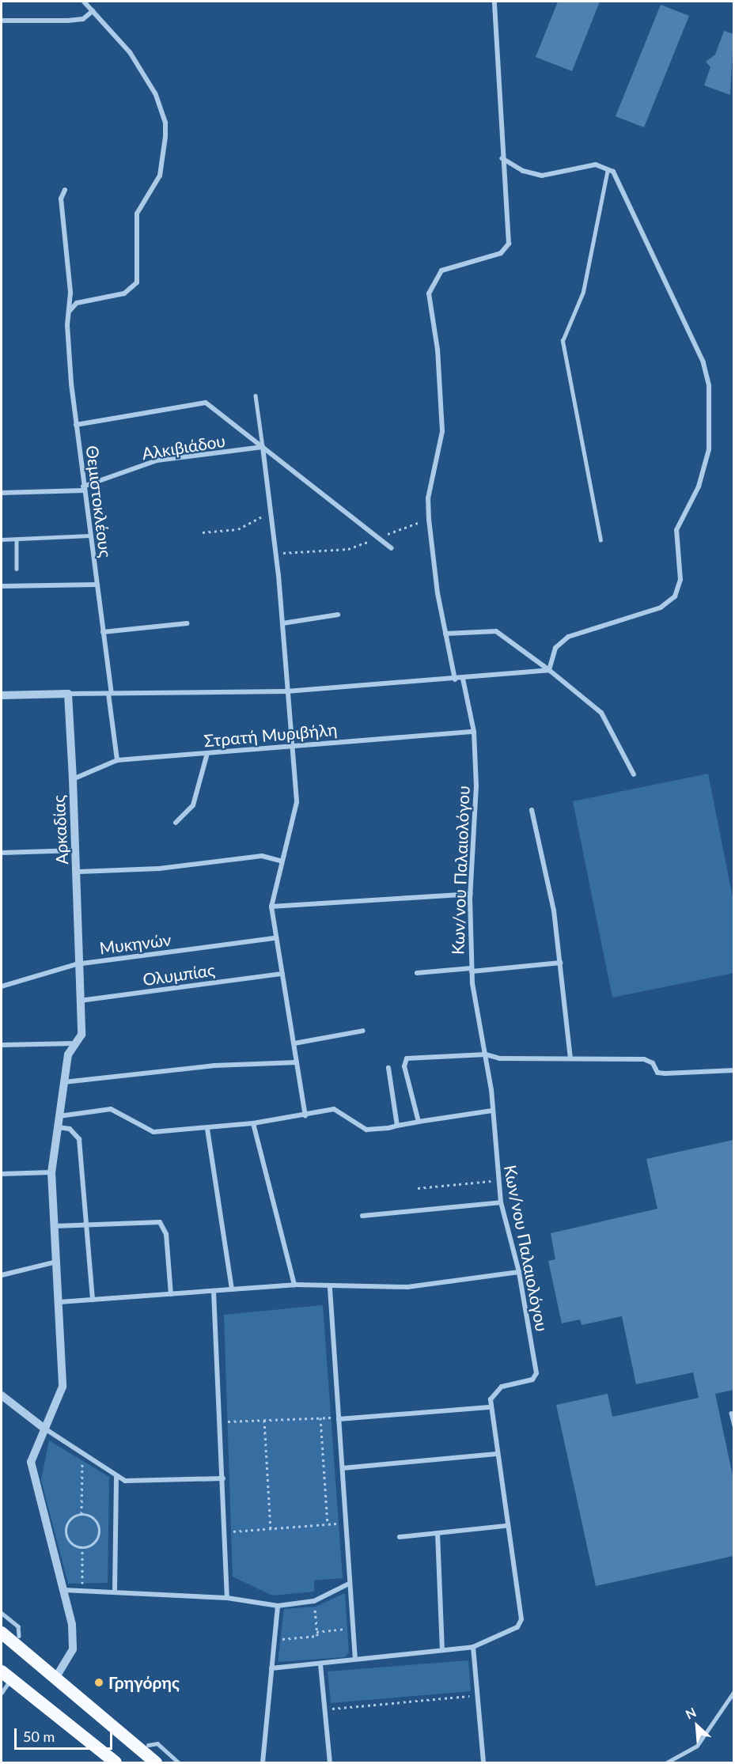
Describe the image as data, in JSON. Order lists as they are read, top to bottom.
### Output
{
  "streets": {
    "street": [
      "Αλκιβιάδου",
      "Θεμιστοκλέους",
      "Στρατή Μυριβήλη",
      "Αρκαδίας",
      "Κων/νου Παλαιολόγου",
      "Μυκηνών",
      "Ολυμπίας"
    ]
  },
  "crossings": [
    ["Αλκιβιάδου", "Θεμιστοκλέους"],
    ["Θεμιστοκλέους", "Στρατή Μυριβήλη"],
    ["Στρατή Μυριβήλη", "Αρκαδίας"],
    ["Στρατή Μυριβήλη", "Κων/νου Παλαιολόγου"],
    ["Αρκαδίας", "Μυκηνών"],
    ["Αρκαδίας", "Ολυμπίας"]
  ],
  "places": ["Γρηγόρης"],
  "scale_bar": "50 m",
  "north": "top left"
}
